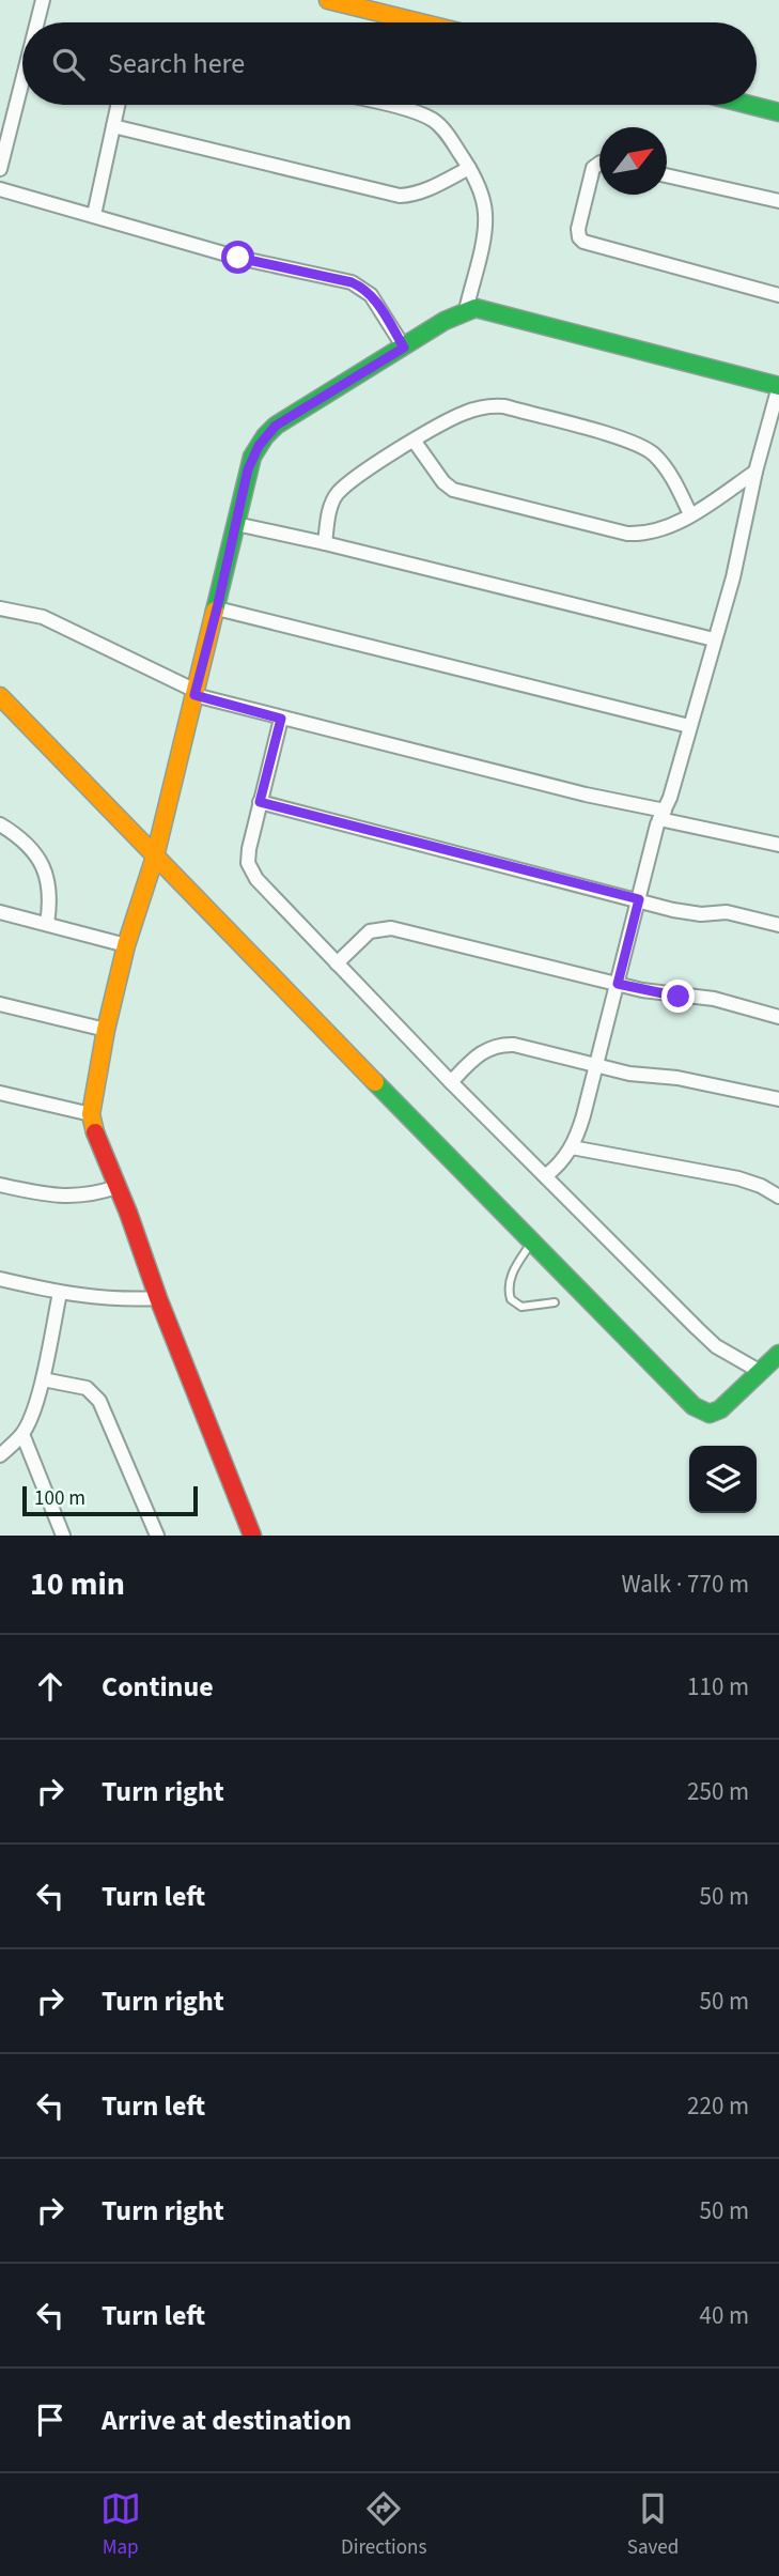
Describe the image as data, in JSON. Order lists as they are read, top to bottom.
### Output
{
  "scale_bar": "100 m",
  "north": "top right",
  "page": {
    "search": "Search here",
    "scale": "100 m",
    "heading": ["10 min", "Walk · 770 m"],
    "list": [
      ["Continue", "110 m"],
      ["Turn right", "250 m"],
      ["Turn left", "50 m"],
      ["Turn right", "50 m"],
      ["Turn left", "220 m"],
      ["Turn right", "50 m"],
      ["Turn left", "40 m"],
      "Arrive at destination"
    ],
    "nav": ["Map", "Directions", "Saved"]
  }
}
